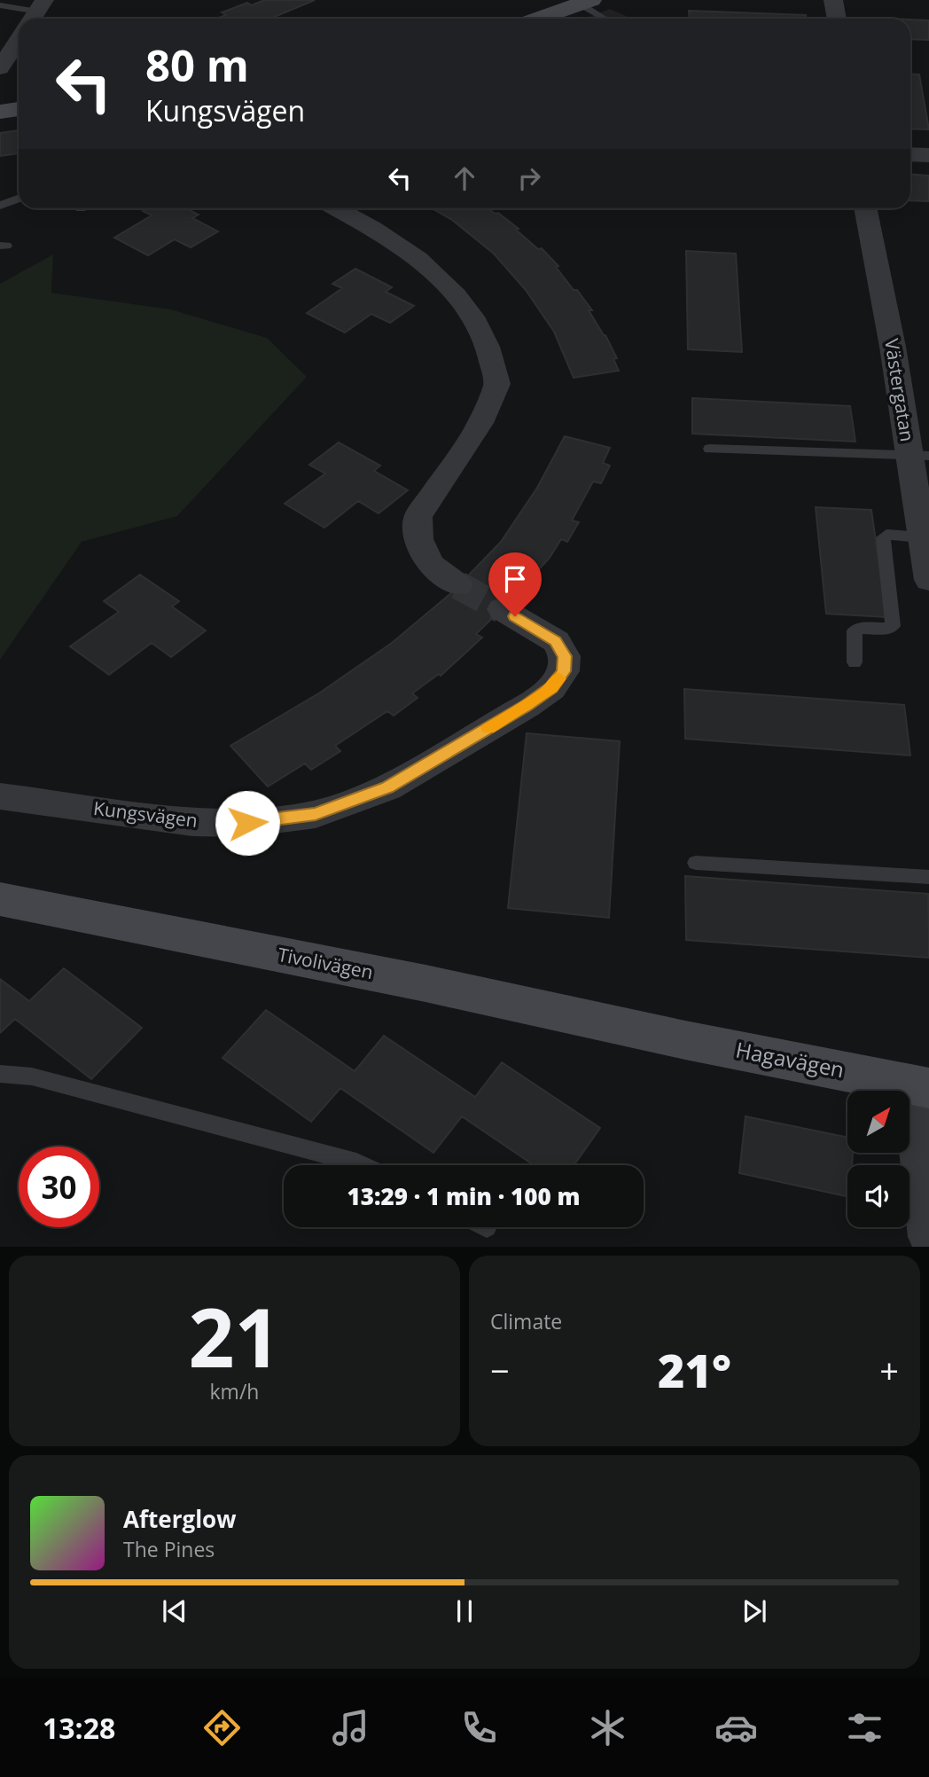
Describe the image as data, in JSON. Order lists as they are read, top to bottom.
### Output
{
  "streets": {
    "street": [
      "Västergatan",
      "Kungsvägen",
      "Tivolivägen",
      "Hagavägen"
    ]
  },
  "crossings": [
    ["Tivolivägen", "Hagavägen"]
  ],
  "north": "top right",
  "page": {
    "turn": ["80 m", "Kungsvägen"],
    "limit": "30",
    "trip": "13:29 · 1 min · 100 m",
    "tile": [
      ["21", "km/h"],
      "Climate"
    ],
    "heat": ["−", "21°", "+"],
    "song": ["Afterglow", "The Pines"],
    "tabs": "13:28"
  }
}
